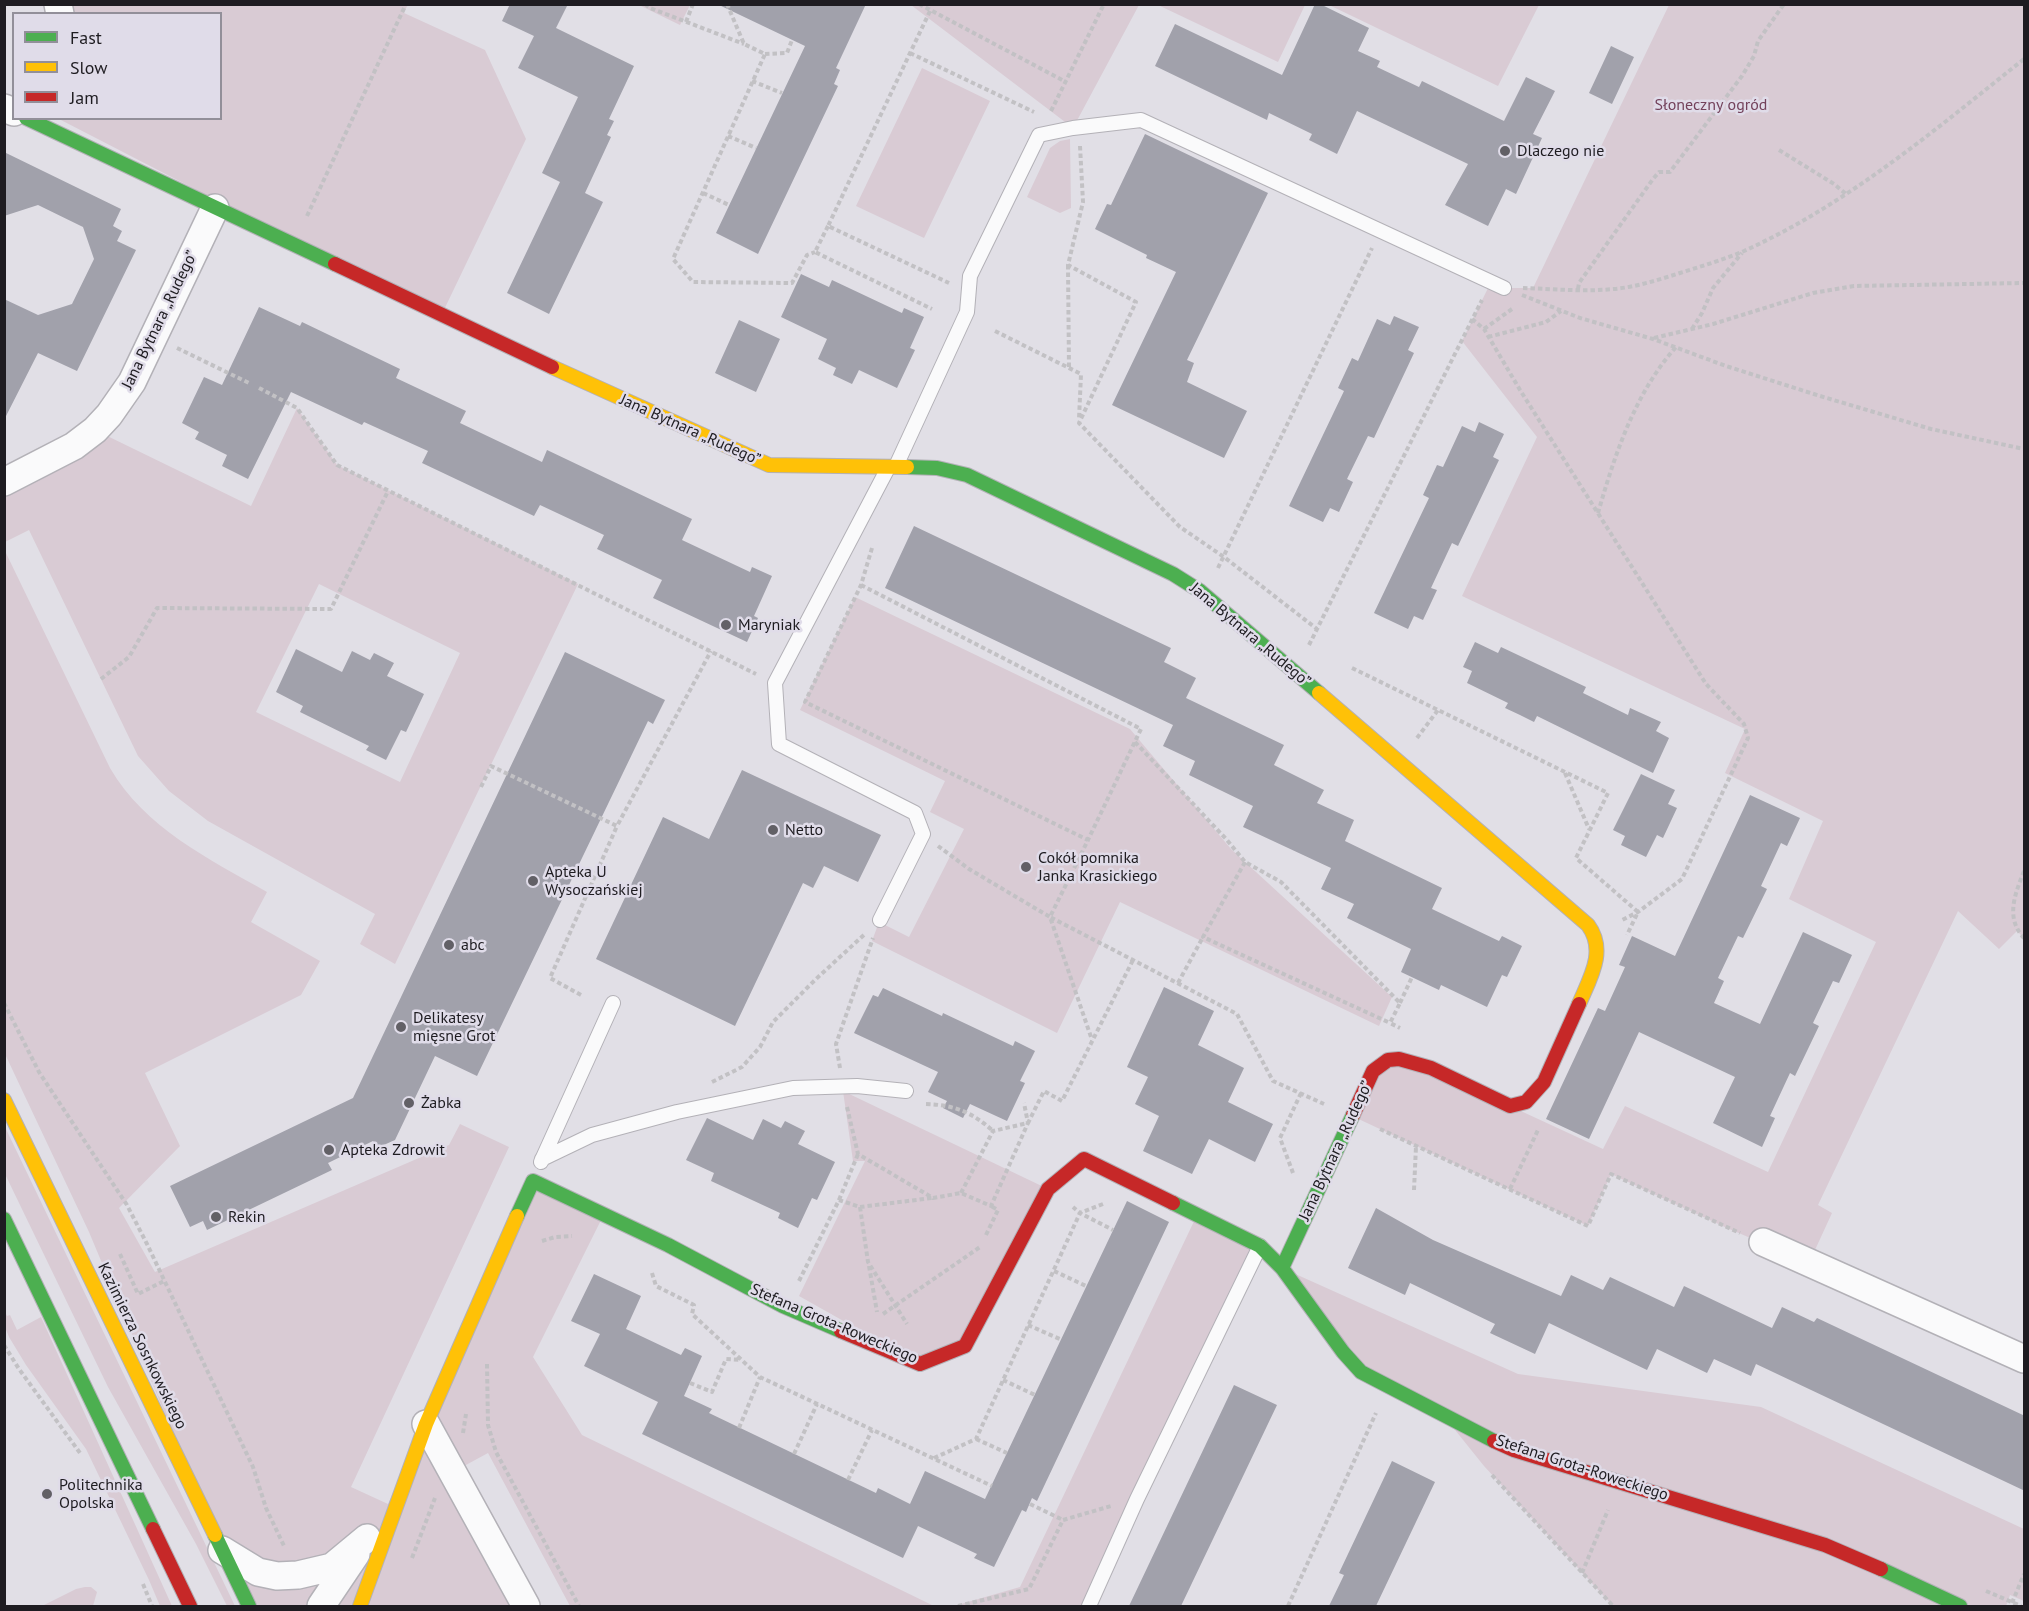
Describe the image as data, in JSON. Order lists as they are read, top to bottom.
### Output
{
  "streets": {
    "street": ["Jana Bytnara „Rudego”", "Stefana Grota-Roweckiego", "Kazimierza Sosnkowskiego"]
  },
  "crossings": [
    ["Jana Bytnara „Rudego”", "Stefana Grota-Roweckiego"]
  ],
  "parks": ["Słoneczny ogród"],
  "places": [
    "Dlaczego nie",
    "Maryniak",
    "Netto",
    "Cokół pomnika Janka Krasickiego",
    "Apteka U Wysoczańskiej",
    "abc",
    "Delikatesy mięsne Grot",
    "Żabka",
    "Apteka Zdrowit",
    "Rekin",
    "Politechnika Opolska"
  ],
  "legend": ["Fast", "Slow", "Jam"]
}
